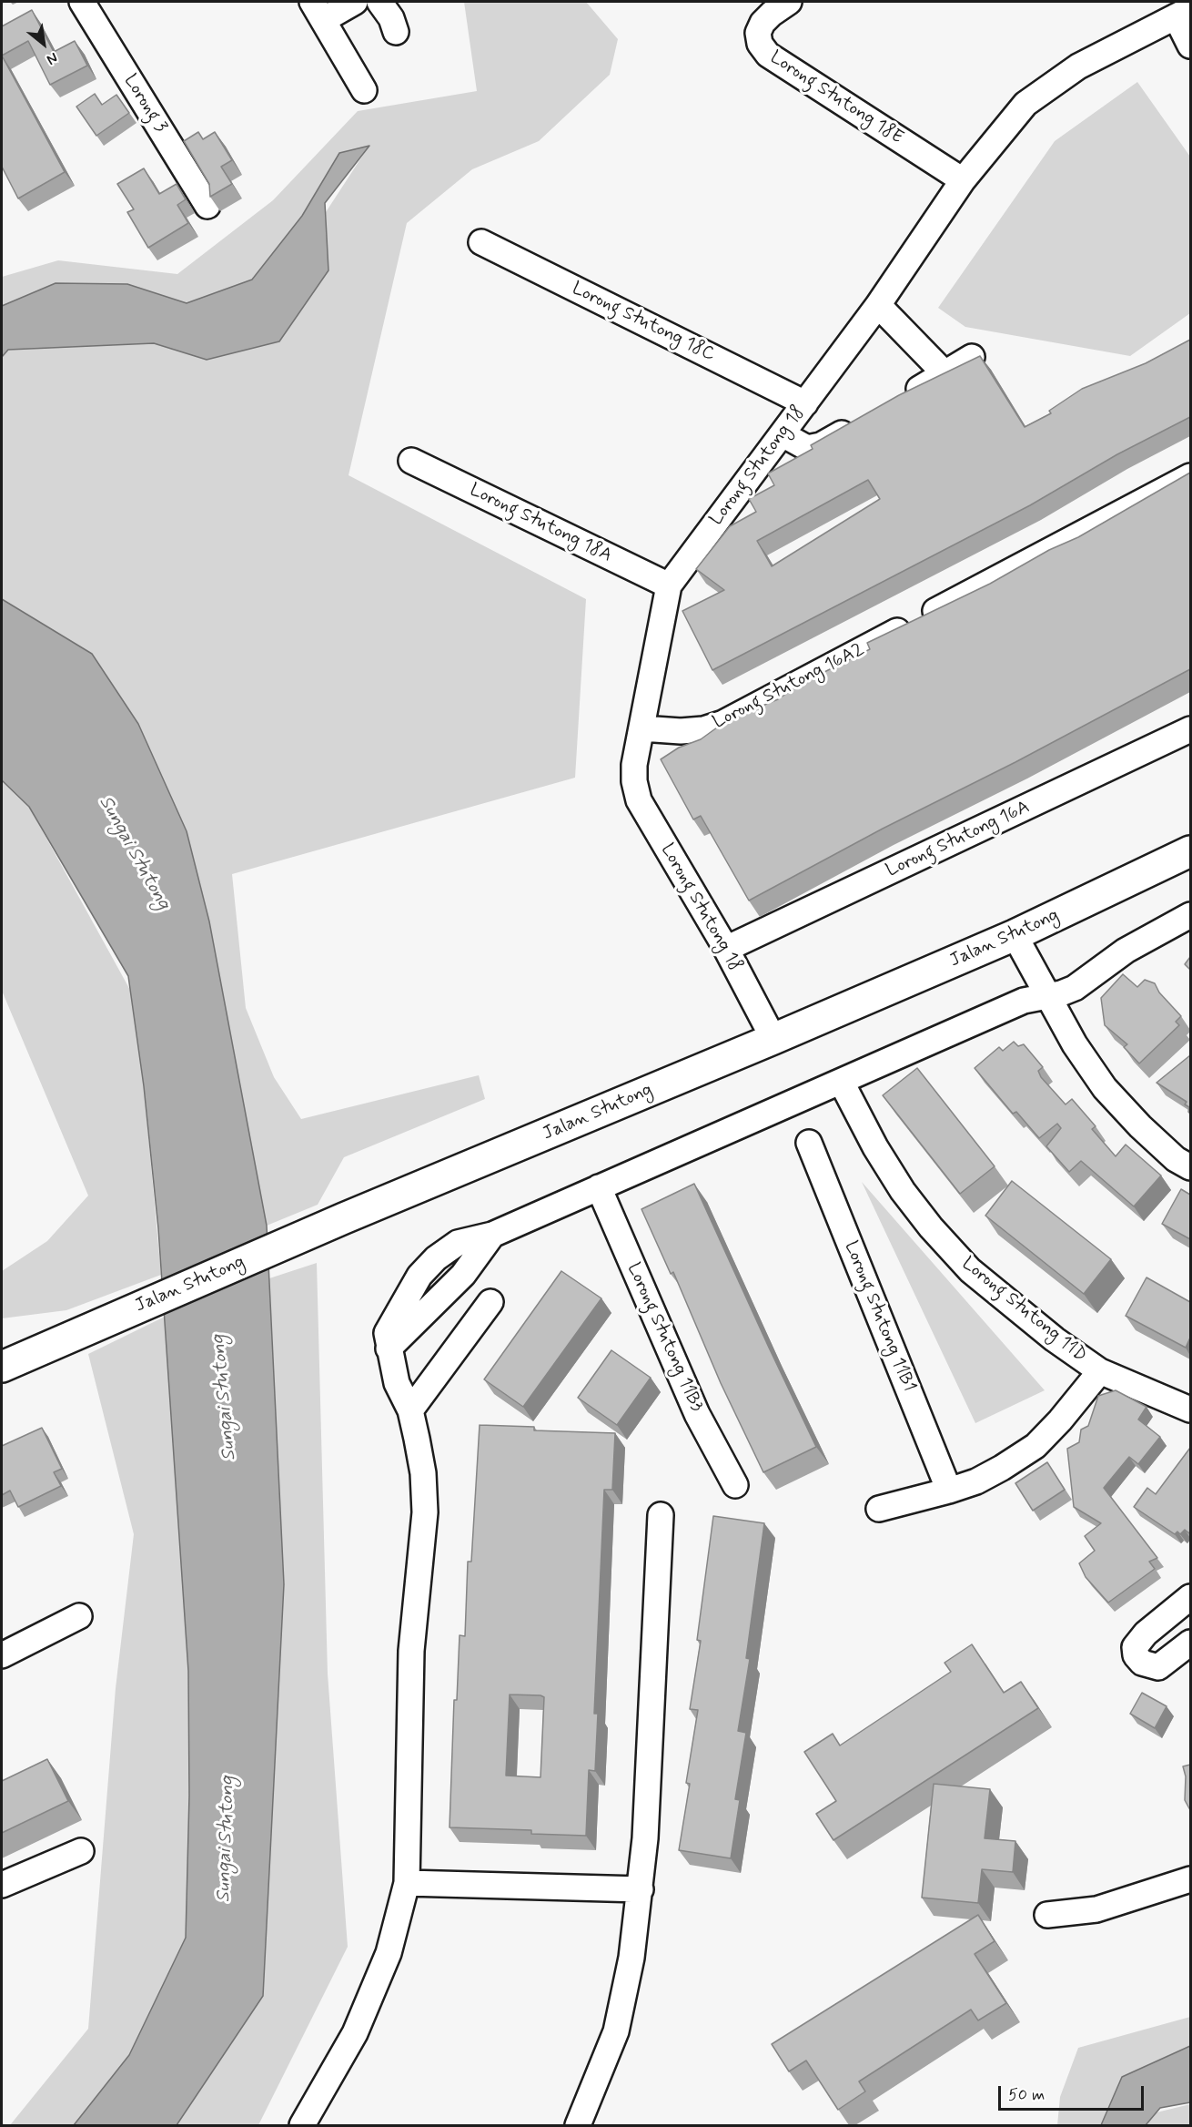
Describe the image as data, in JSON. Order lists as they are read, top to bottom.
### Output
{
  "streets": {
    "main road": ["Jalan Stutong"],
    "street": [
      "Lorong Stutong 18E",
      "Lorong 3",
      "Lorong Stutong 18C",
      "Lorong Stutong 18",
      "Lorong Stutong 18A",
      "Lorong Stutong 16A2",
      "Lorong Stutong 16A",
      "Lorong Stutong 11D",
      "Lorong Stutong 11B1",
      "Lorong Stutong 11B3"
    ]
  },
  "crossings": [
    ["Lorong Stutong 18E", "Lorong Stutong 18"],
    ["Lorong Stutong 18C", "Lorong Stutong 18"],
    ["Lorong Stutong 18", "Lorong Stutong 18A"],
    ["Lorong Stutong 18", "Lorong Stutong 16A2"],
    ["Lorong Stutong 18", "Lorong Stutong 16A"],
    ["Lorong Stutong 18", "Jalan Stutong"]
  ],
  "water": ["Sungai Stutong"],
  "scale_bar": "50 m",
  "north": "bottom right"
}
